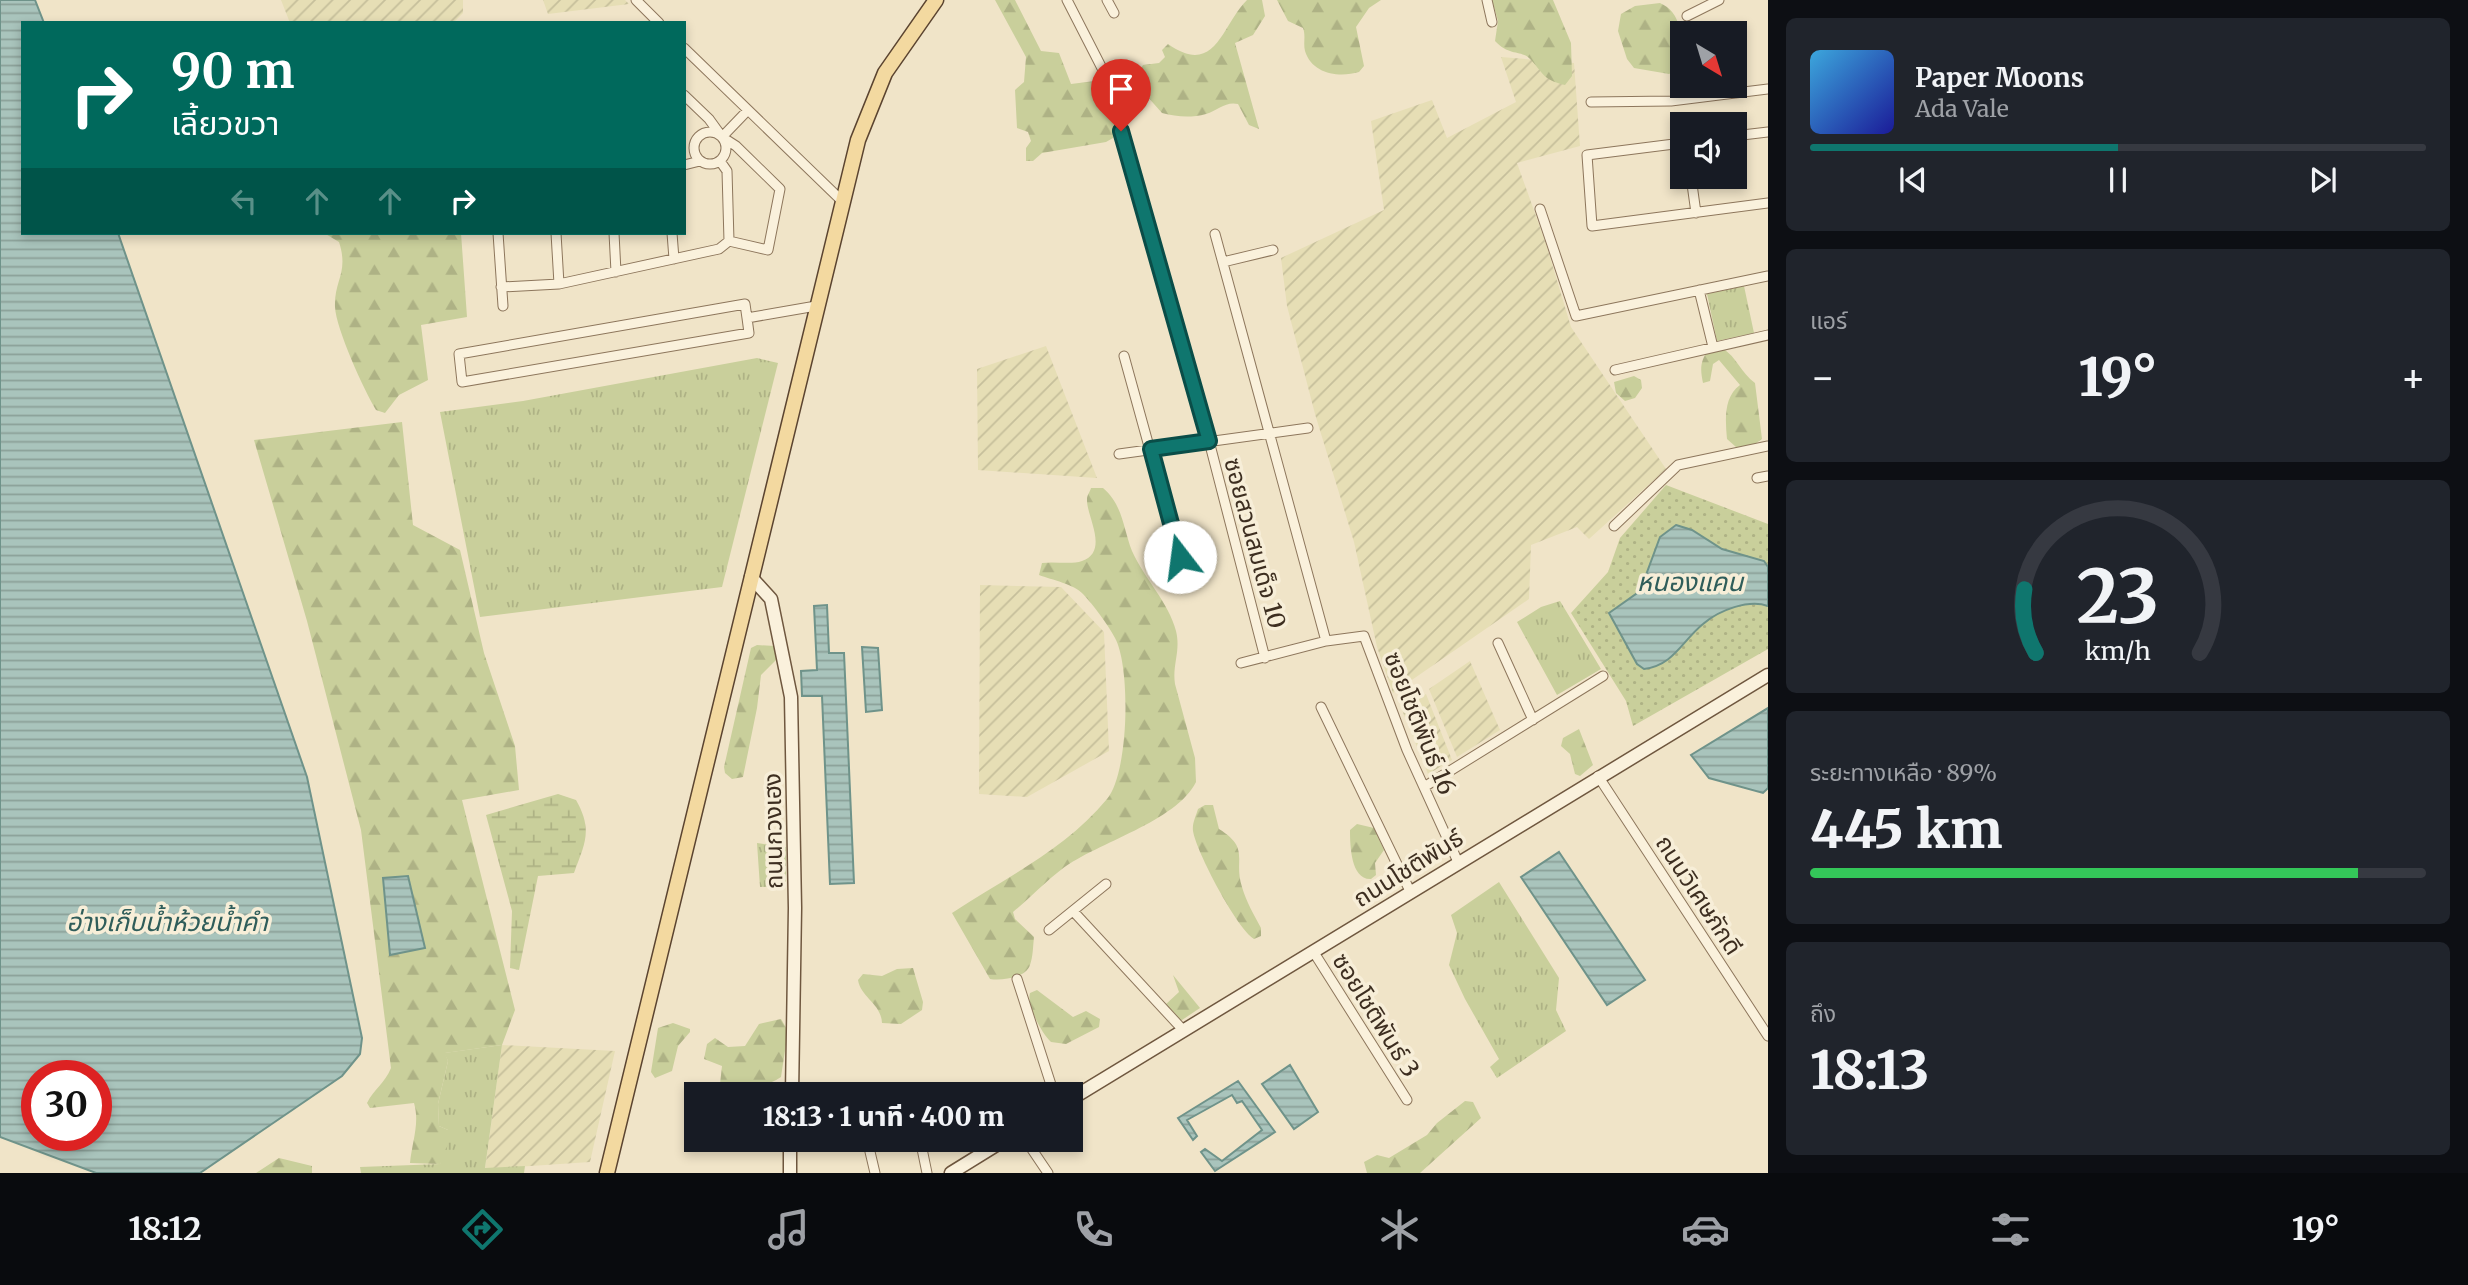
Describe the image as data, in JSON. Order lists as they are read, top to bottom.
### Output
{
  "streets": {
    "street": [
      "ซอยสวนสมเด็จ 10",
      "ซอยโชติพันธ์ 16",
      "ถนนกวงเฮง",
      "ถนนโชติพันธ์",
      "ถนนวิเศษภักดี",
      "ซอยโชติพันธ์ 3"
    ]
  },
  "crossings": [
    ["ซอยโชติพันธ์ 16", "ถนนโชติพันธ์"],
    ["ถนนโชติพันธ์", "ถนนวิเศษภักดี"],
    ["ถนนโชติพันธ์", "ซอยโชติพันธ์ 3"]
  ],
  "water": ["หนองแคน", "อ่างเก็บน้ำห้วยน้ำคำ"],
  "north": "bottom right",
  "page": {
    "turn": ["90 m", "เลี้ยวขวา"],
    "song": ["Paper Moons", "Ada Vale"],
    "tile": [
      "แอร์",
      ["ระยะทางเหลือ · 89%", "445 km"],
      ["ถึง", "18:13"]
    ],
    "heat": ["−", "19°", "+"],
    "limit": "30",
    "trip": "18:13 · 1 นาที · 400 m",
    "tabs": ["18:12", "19°"],
    "gauge": ["23", "km/h"]
  }
}
